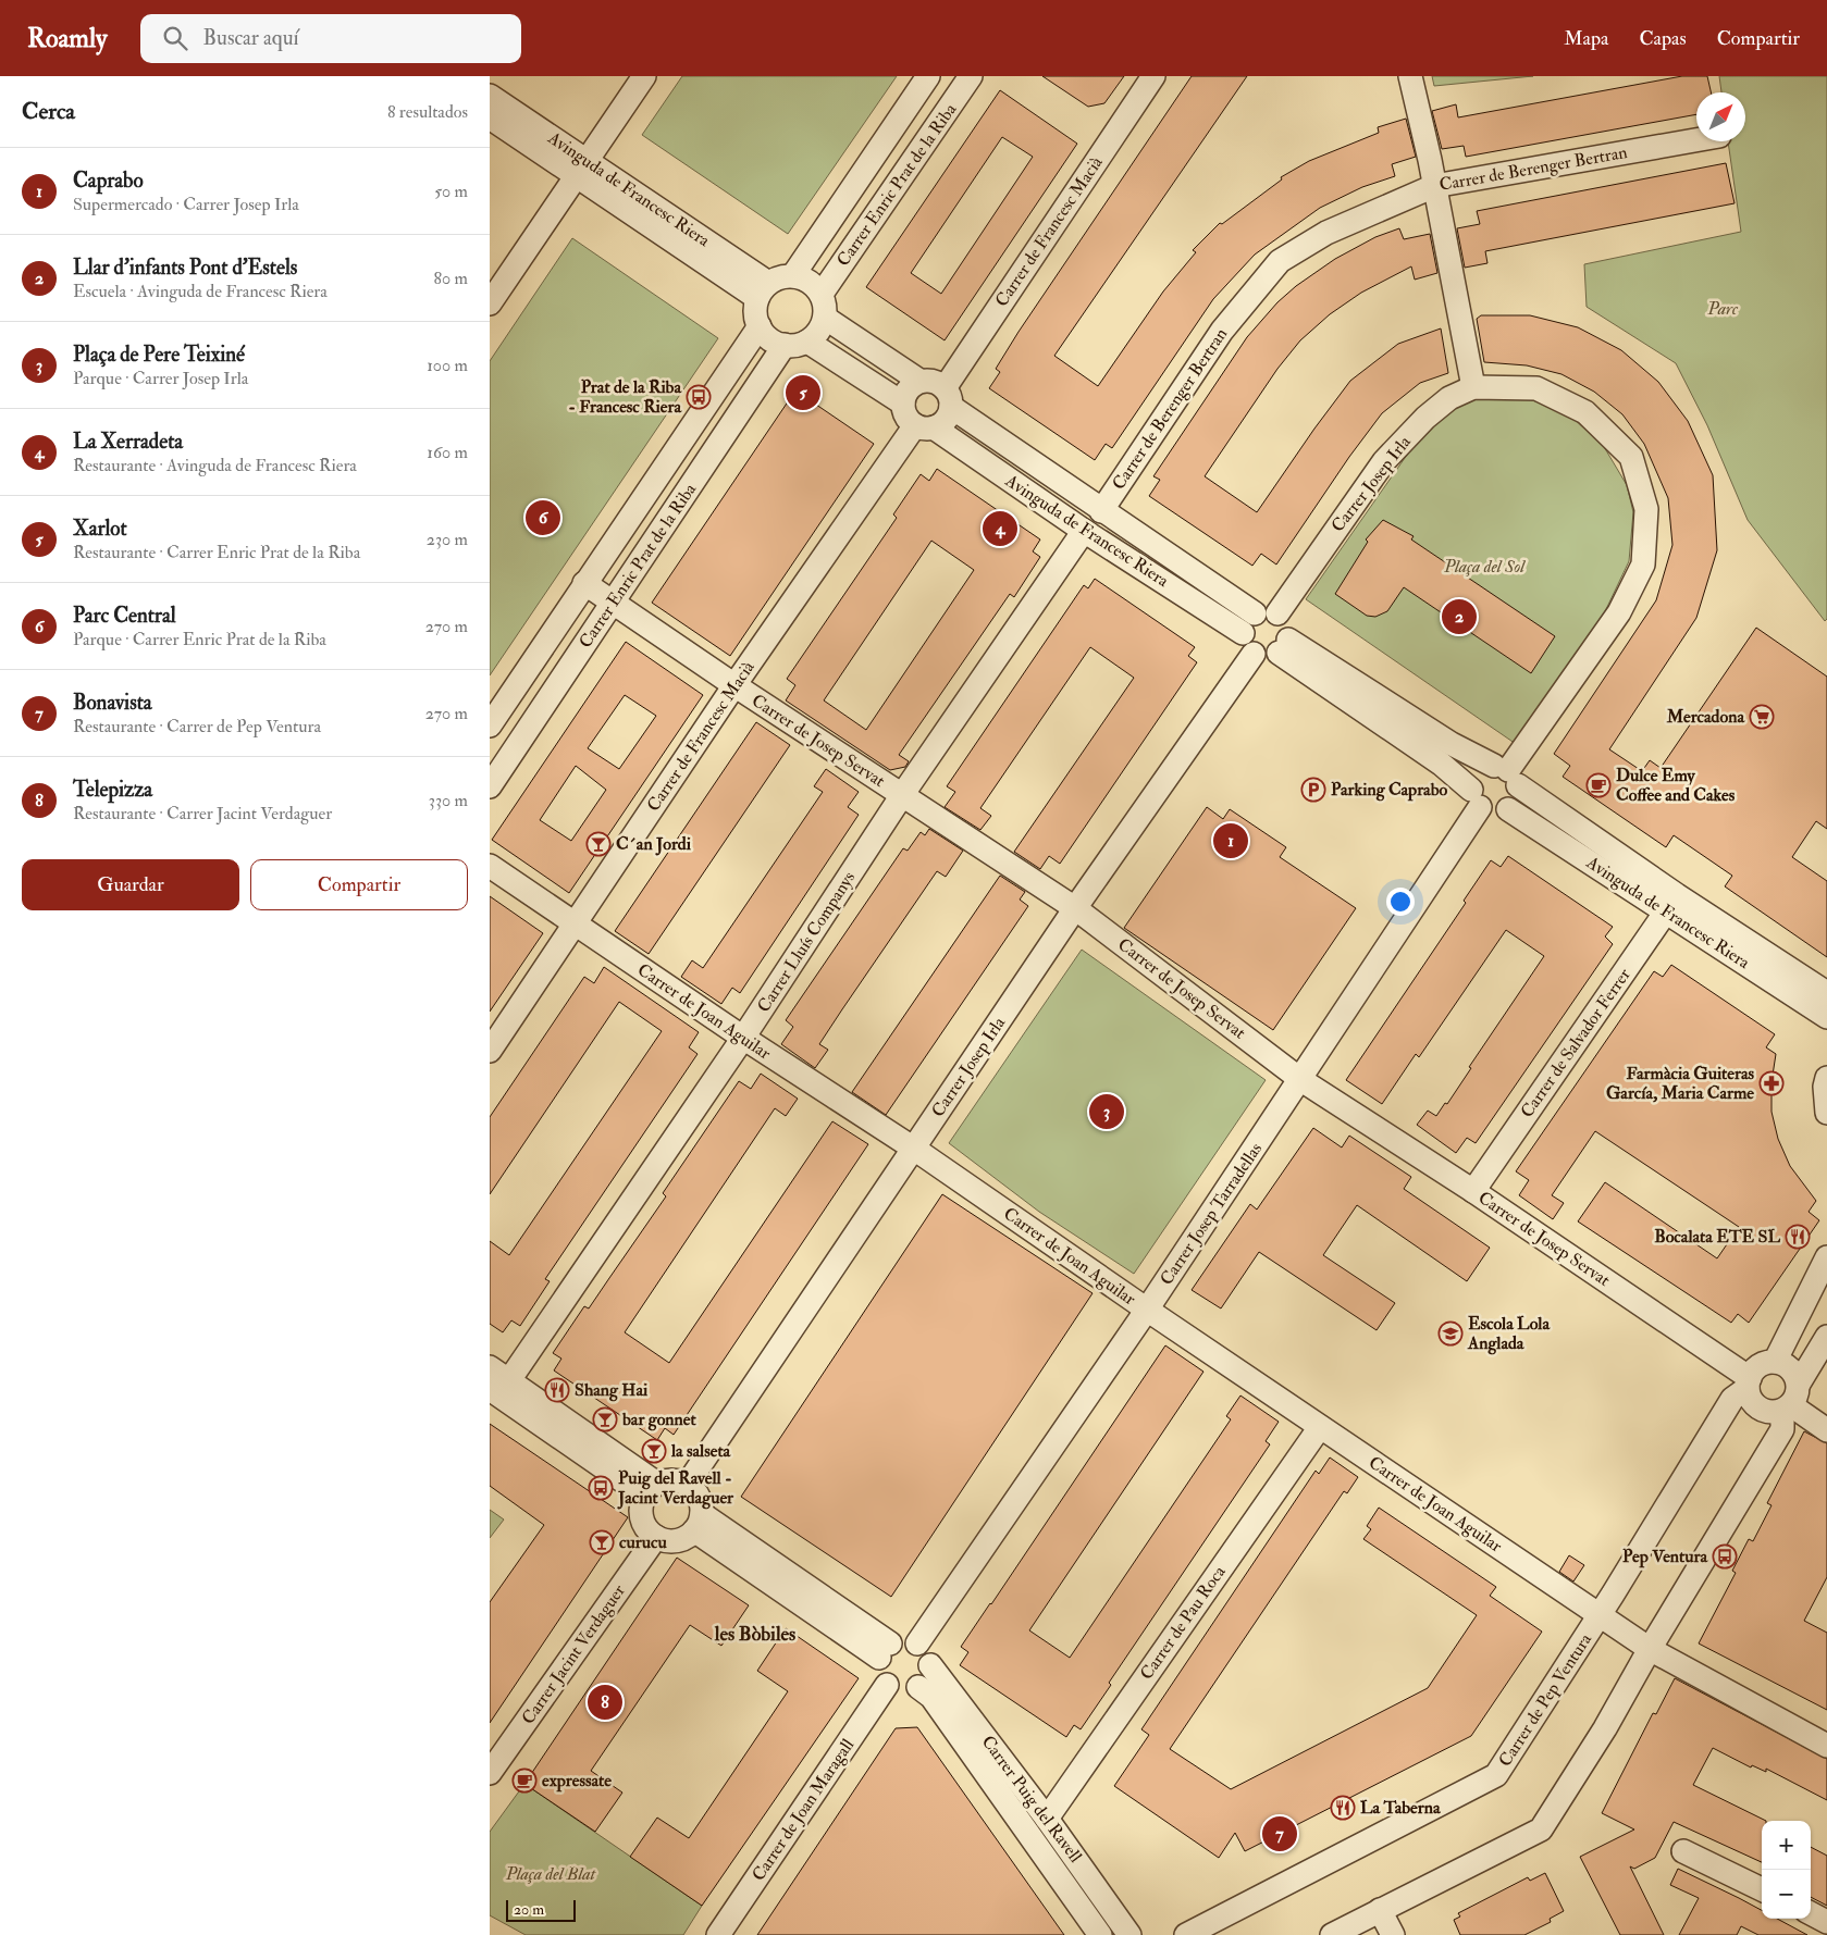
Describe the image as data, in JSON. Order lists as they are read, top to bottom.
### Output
{
  "streets": {
    "street": [
      "Carrer de Berenger Bertran",
      "Carrer Enric Prat de la Riba",
      "Avinguda de Francesc Riera",
      "Carrer de Francesc Macià",
      "Carrer Josep Irla",
      "Carrer de Josep Servat",
      "Carrer Lluís Companys",
      "Carrer de Joan Aguilar",
      "Carrer de Salvador Ferrer",
      "Carrer Josep Tarradellas",
      "Carrer de Pau Roca",
      "Carrer Jacint Verdaguer",
      "Carrer de Pep Ventura",
      "Carrer Puig del Ravell",
      "Carrer de Joan Maragall"
    ]
  },
  "crossings": [
    ["Carrer de Berenger Bertran", "Avinguda de Francesc Riera"],
    ["Carrer Enric Prat de la Riba", "Avinguda de Francesc Riera"],
    ["Carrer Enric Prat de la Riba", "Carrer de Josep Servat"],
    ["Avinguda de Francesc Riera", "Carrer de Francesc Macià"],
    ["Avinguda de Francesc Riera", "Carrer Josep Irla"],
    ["Avinguda de Francesc Riera", "Carrer Lluís Companys"],
    ["Avinguda de Francesc Riera", "Carrer de Salvador Ferrer"],
    ["Avinguda de Francesc Riera", "Carrer Josep Tarradellas"],
    ["Carrer de Francesc Macià", "Carrer de Josep Servat"],
    ["Carrer de Francesc Macià", "Carrer de Joan Aguilar"],
    ["Carrer Josep Irla", "Carrer de Josep Servat"],
    ["Carrer Josep Irla", "Carrer de Joan Aguilar"],
    ["Carrer Josep Irla", "Carrer Josep Tarradellas"],
    ["Carrer Josep Irla", "Carrer Jacint Verdaguer"],
    ["Carrer de Josep Servat", "Carrer Lluís Companys"],
    ["Carrer de Josep Servat", "Carrer de Salvador Ferrer"],
    ["Carrer de Josep Servat", "Carrer Josep Tarradellas"],
    ["Carrer de Josep Servat", "Carrer de Pep Ventura"],
    ["Carrer Lluís Companys", "Carrer de Joan Aguilar"],
    ["Carrer de Joan Aguilar", "Carrer Josep Tarradellas"],
    ["Carrer de Joan Aguilar", "Carrer de Pau Roca"],
    ["Carrer de Joan Aguilar", "Carrer de Pep Ventura"],
    ["Carrer Josep Tarradellas", "Carrer Puig del Ravell"],
    ["Carrer Josep Tarradellas", "Carrer de Joan Maragall"],
    ["Carrer de Pau Roca", "Carrer Puig del Ravell"],
    ["Carrer Puig del Ravell", "Carrer de Joan Maragall"]
  ],
  "districts": ["les Bòbiles"],
  "parks": ["Parc", "Plaça del Sol", "Plaça del Blat"],
  "places": {
    "bus stop": ["Prat de la Riba - Francesc Riera", "Puig del Ravell - Jacint Verdaguer", "Pep Ventura"],
    "supermarket": ["Mercadona"],
    "cafe": ["Dulce Emy Coffee and Cakes", "expressate"],
    "parking": ["Parking Caprabo"],
    "bar": [
      "C´an Jordi",
      "bar gonnet",
      "la salseta",
      "curucu"
    ],
    "pharmacy": ["Farmàcia Guiteras García, Maria Carme"],
    "restaurant": ["Bocalata ETE SL", "Shang Hai", "La Taberna"],
    "school or university": ["Escola Lola Anglada"]
  },
  "scale_bar": "20 m",
  "north": "top right",
  "page": {
    "header": "Roamly",
    "search": "Buscar aquí",
    "nav": ["Mapa", "Capas", "Compartir"],
    "heading": ["Cerca", "8 resultados"],
    "list": [
      {
        "mark": "1",
        "name": "Caprabo",
        "note": "Supermercado · Carrer Josep Irla",
        "value": "50 m"
      },
      {
        "mark": "2",
        "name": "Llar d'infants Pont d'Estels",
        "note": "Escuela · Avinguda de Francesc Riera",
        "value": "80 m"
      },
      {
        "mark": "3",
        "name": "Plaça de Pere Teixiné",
        "note": "Parque · Carrer Josep Irla",
        "value": "100 m"
      },
      {
        "mark": "4",
        "name": "La Xerradeta",
        "note": "Restaurante · Avinguda de Francesc Riera",
        "value": "160 m"
      },
      {
        "mark": "5",
        "name": "Xarlot",
        "note": "Restaurante · Carrer Enric Prat de la Riba",
        "value": "230 m"
      },
      {
        "mark": "6",
        "name": "Parc Central",
        "note": "Parque · Carrer Enric Prat de la Riba",
        "value": "270 m"
      },
      {
        "mark": "7",
        "name": "Bonavista",
        "note": "Restaurante · Carrer de Pep Ventura",
        "value": "270 m"
      },
      {
        "mark": "8",
        "name": "Telepizza",
        "note": "Restaurante · Carrer Jacint Verdaguer",
        "value": "330 m"
      }
    ],
    "pins": [
      "5",
      "6",
      "4",
      "2",
      "1",
      "3",
      "8",
      "7"
    ],
    "buttons": ["Guardar", "Compartir"],
    "map_buttons": ["+", "−"],
    "scale": "20 m"
  }
}
